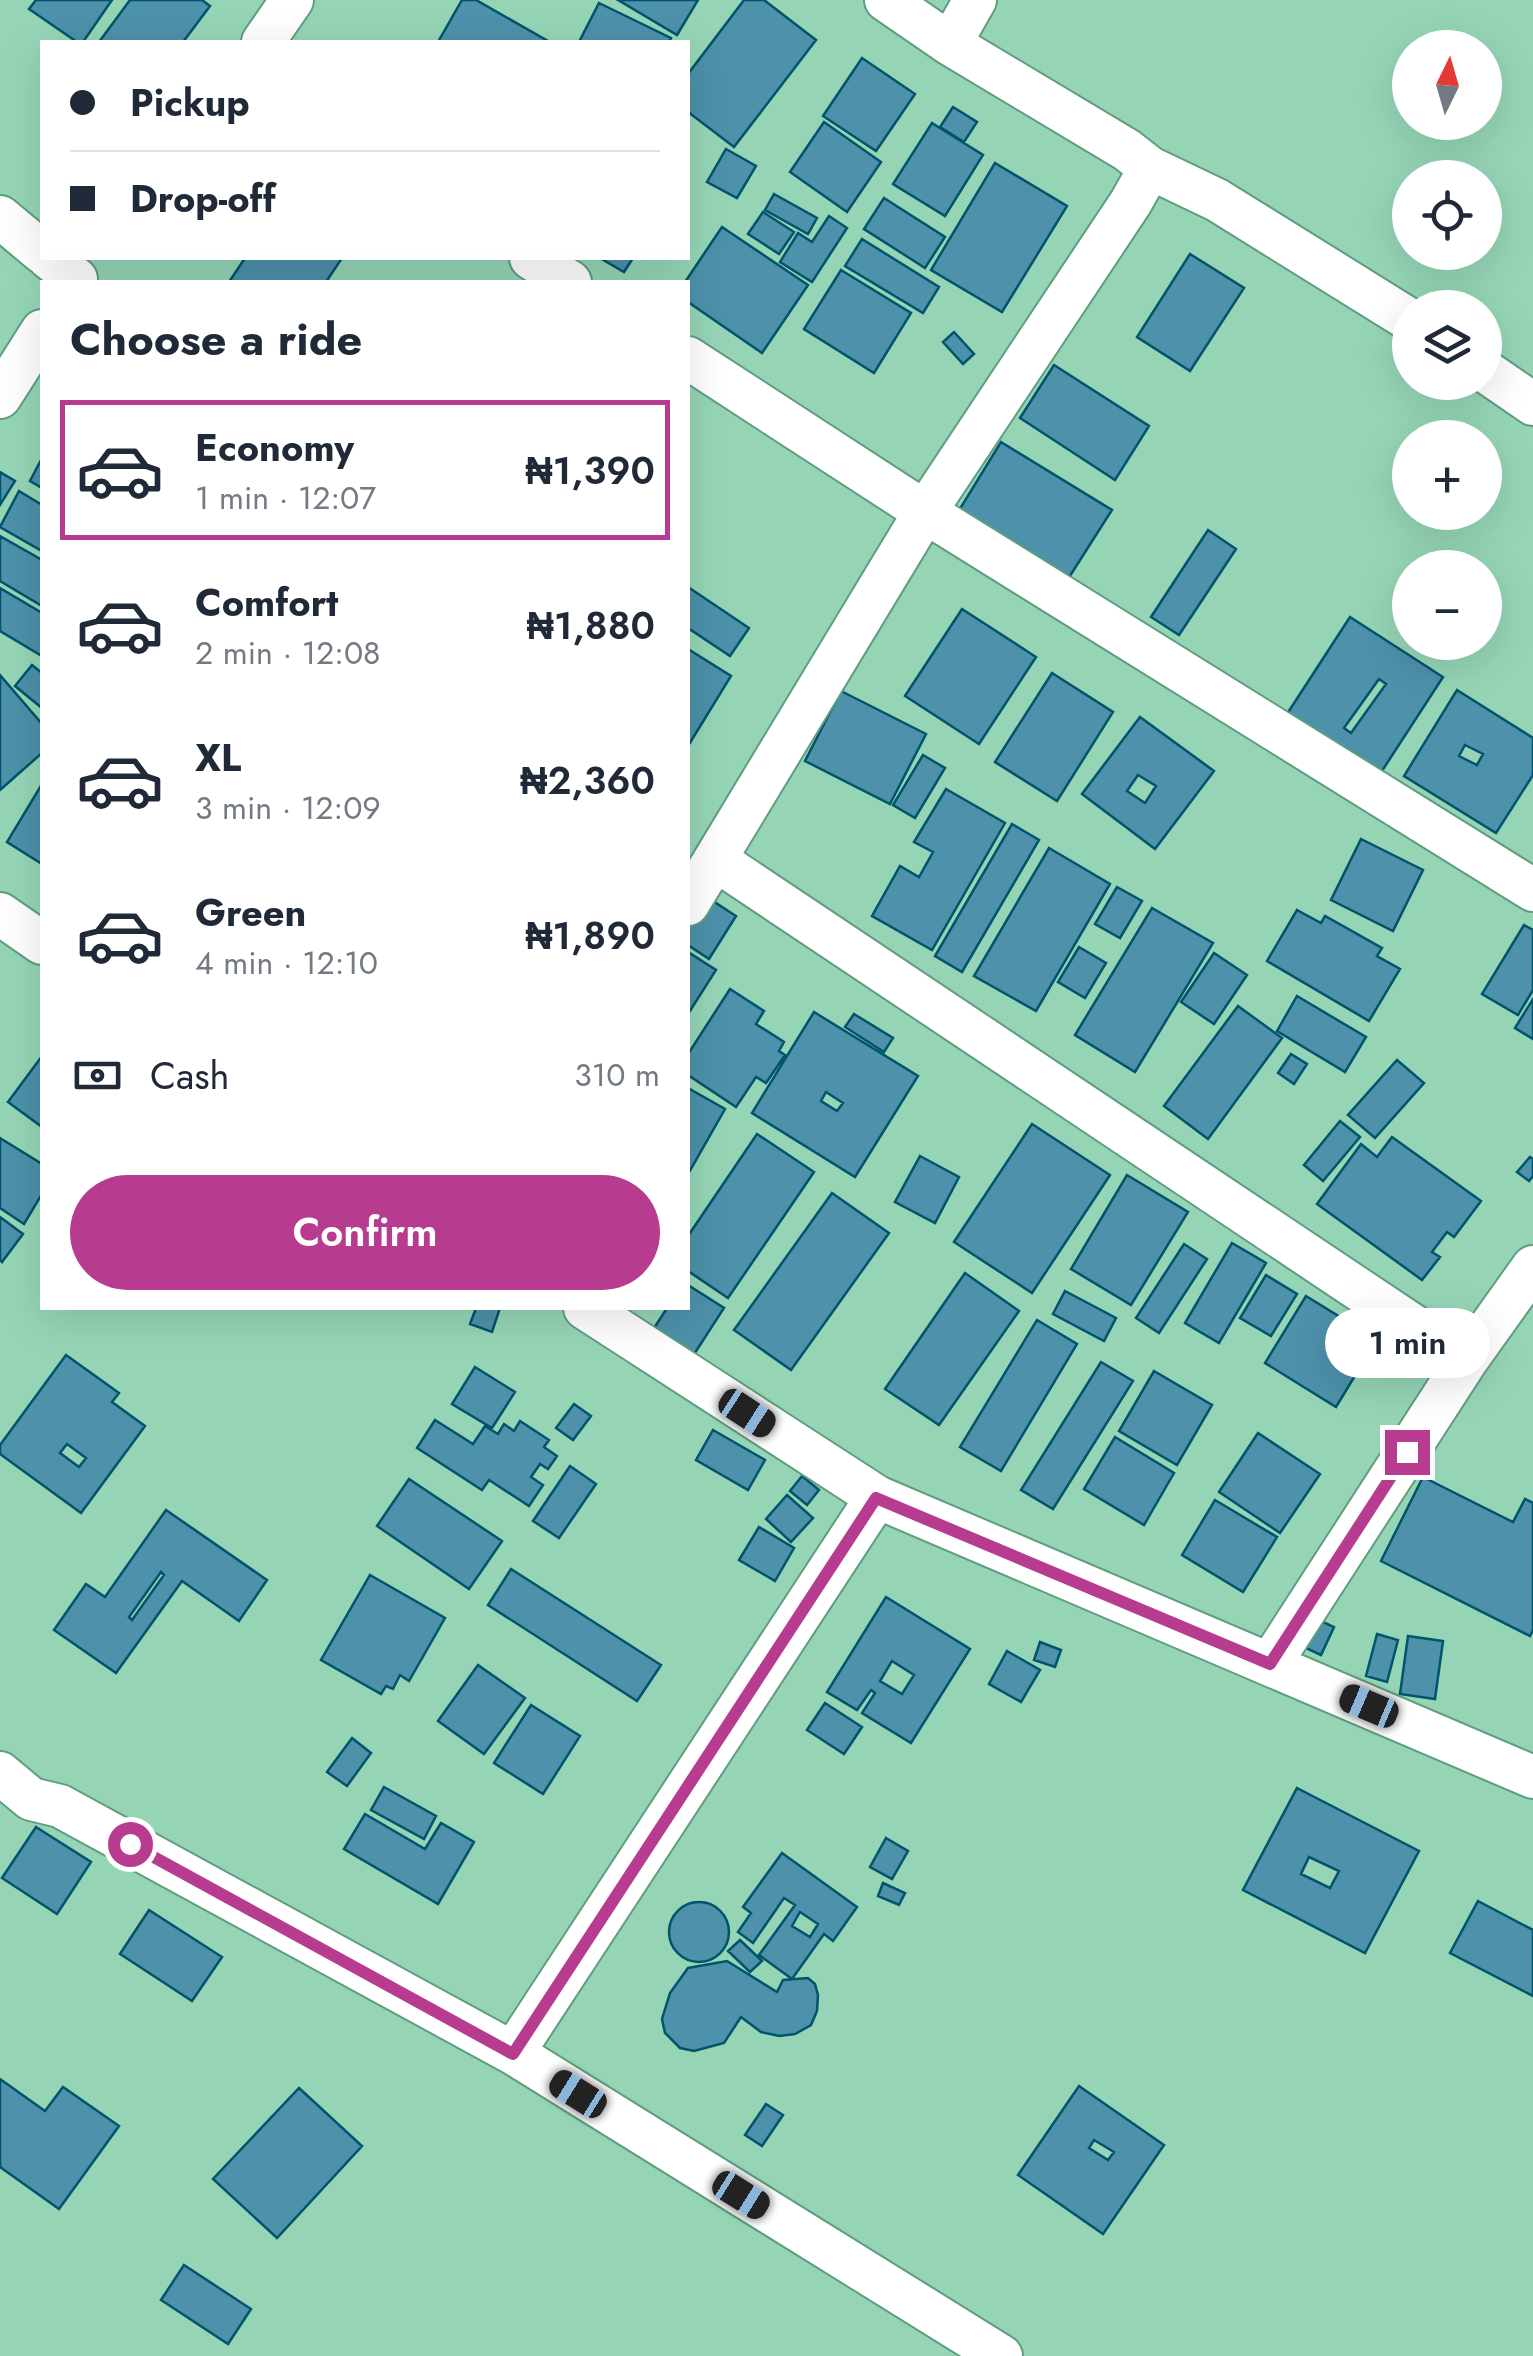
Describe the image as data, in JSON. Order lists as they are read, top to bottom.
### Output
{
  "north": "top",
  "page": {
    "map_buttons": ["+", "−"],
    "banner": ["Pickup", "Drop-off"],
    "heading": "Choose a ride",
    "list": [
      {
        "name": "Economy",
        "note": "1 min · 12:07",
        "value": "₦1,390"
      },
      {
        "name": "Comfort",
        "note": "2 min · 12:08",
        "value": "₦1,880"
      },
      {
        "name": "XL",
        "note": "3 min · 12:09",
        "value": "₦2,360"
      },
      {
        "name": "Green",
        "note": "4 min · 12:10",
        "value": "₦1,890"
      }
    ],
    "pay": ["Cash", "310 m"],
    "buttons": "Confirm",
    "bubble": "1 min"
  }
}
